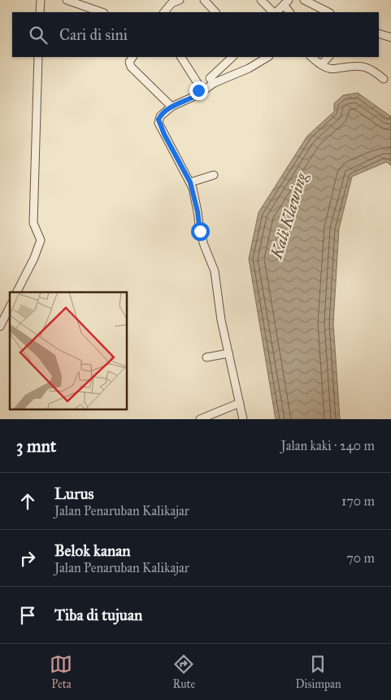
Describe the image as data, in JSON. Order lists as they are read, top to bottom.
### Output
{
  "water": ["Kali Klawing"],
  "page": {
    "search": "Cari di sini",
    "heading": ["3 mnt", "Jalan kaki · 240 m"],
    "list": [
      ["Lurus", "Jalan Penaruban Kalikajar", "170 m"],
      ["Belok kanan", "Jalan Penaruban Kalikajar", "70 m"],
      "Tiba di tujuan"
    ],
    "nav": ["Peta", "Rute", "Disimpan"]
  }
}
